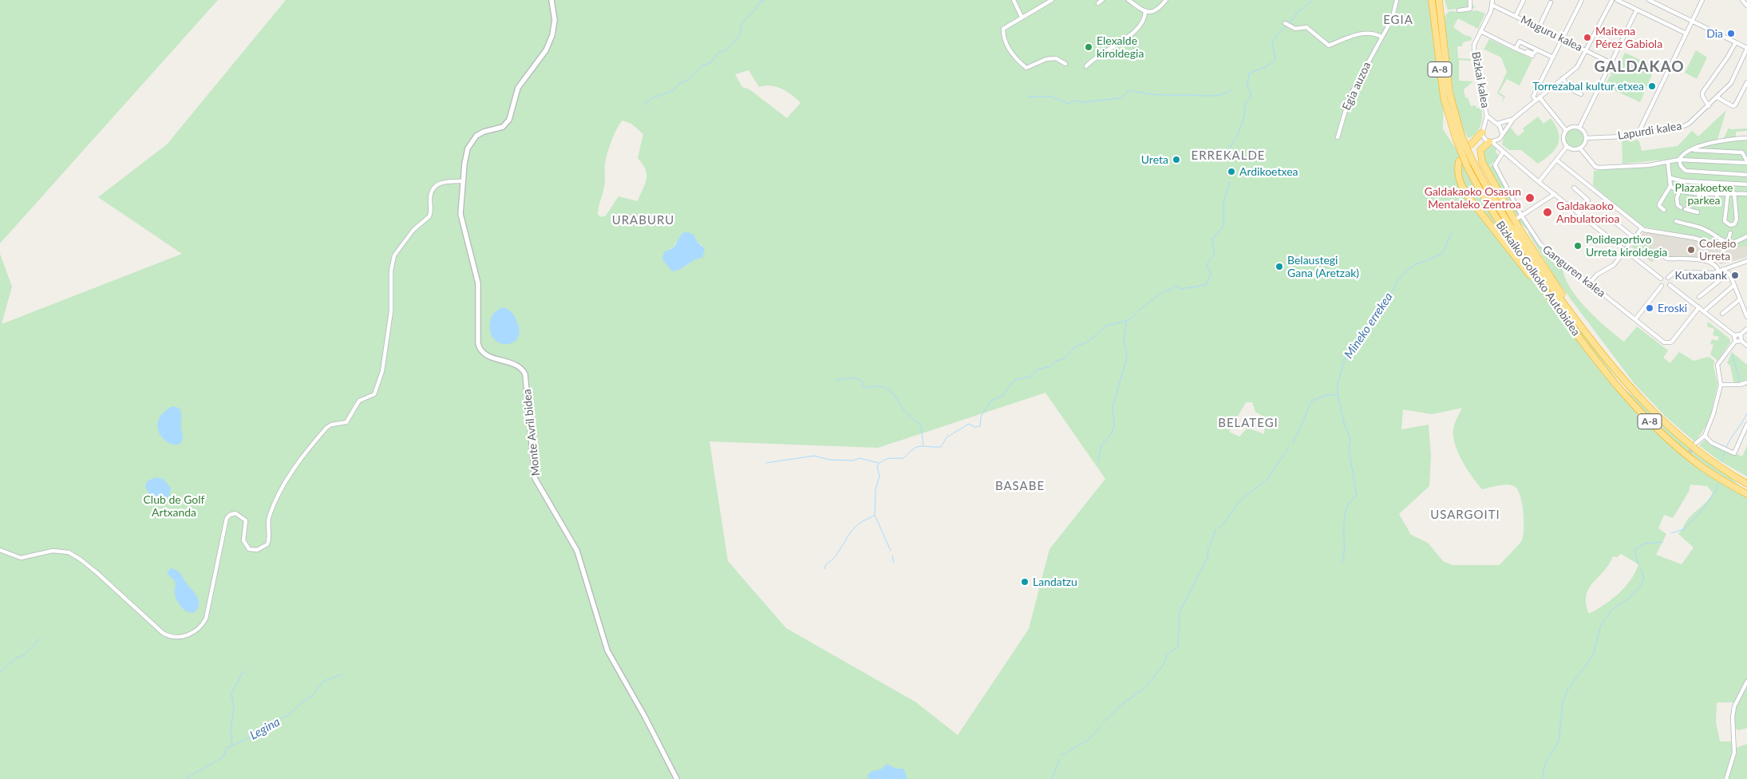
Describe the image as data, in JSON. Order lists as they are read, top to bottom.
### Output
{
  "streets": {
    "highway": ["A-8", "Bizkaiko Golkoko Autobidea"],
    "street": [
      "Muguru kalea",
      "Bizkai kalea",
      "Egia auzoa",
      "Lapurdi kalea",
      "Ganguren kalea",
      "Monte Avril bidea"
    ]
  },
  "crossings": [
    ["Muguru kalea", "Bizkai kalea"]
  ],
  "districts": [
    "EGIA",
    "GALDAKAO",
    "ERREKALDE",
    "URABURU",
    "BELATEGI",
    "BASABE",
    "USARGOITI"
  ],
  "water": ["Mineko errekea", "Legina"],
  "parks": ["Plazakoetxe parkea", "Club de Golf Artxanda"],
  "places": [
    "Dia",
    "Maitena Pérez Gabiola",
    "Elexalde kiroldegia",
    "Torrezabal kultur etxea",
    "Ureta",
    "Ardikoetxea",
    "Galdakaoko Osasun Mentaleko Zentroa",
    "Galdakaoko Anbulatorioa",
    "Polideportivo Urreta kiroldegia",
    "Colegio Urreta",
    "Belaustegi Gana (Aretzak)",
    "Kutxabank",
    "Eroski",
    "Landatzu"
  ]
}
